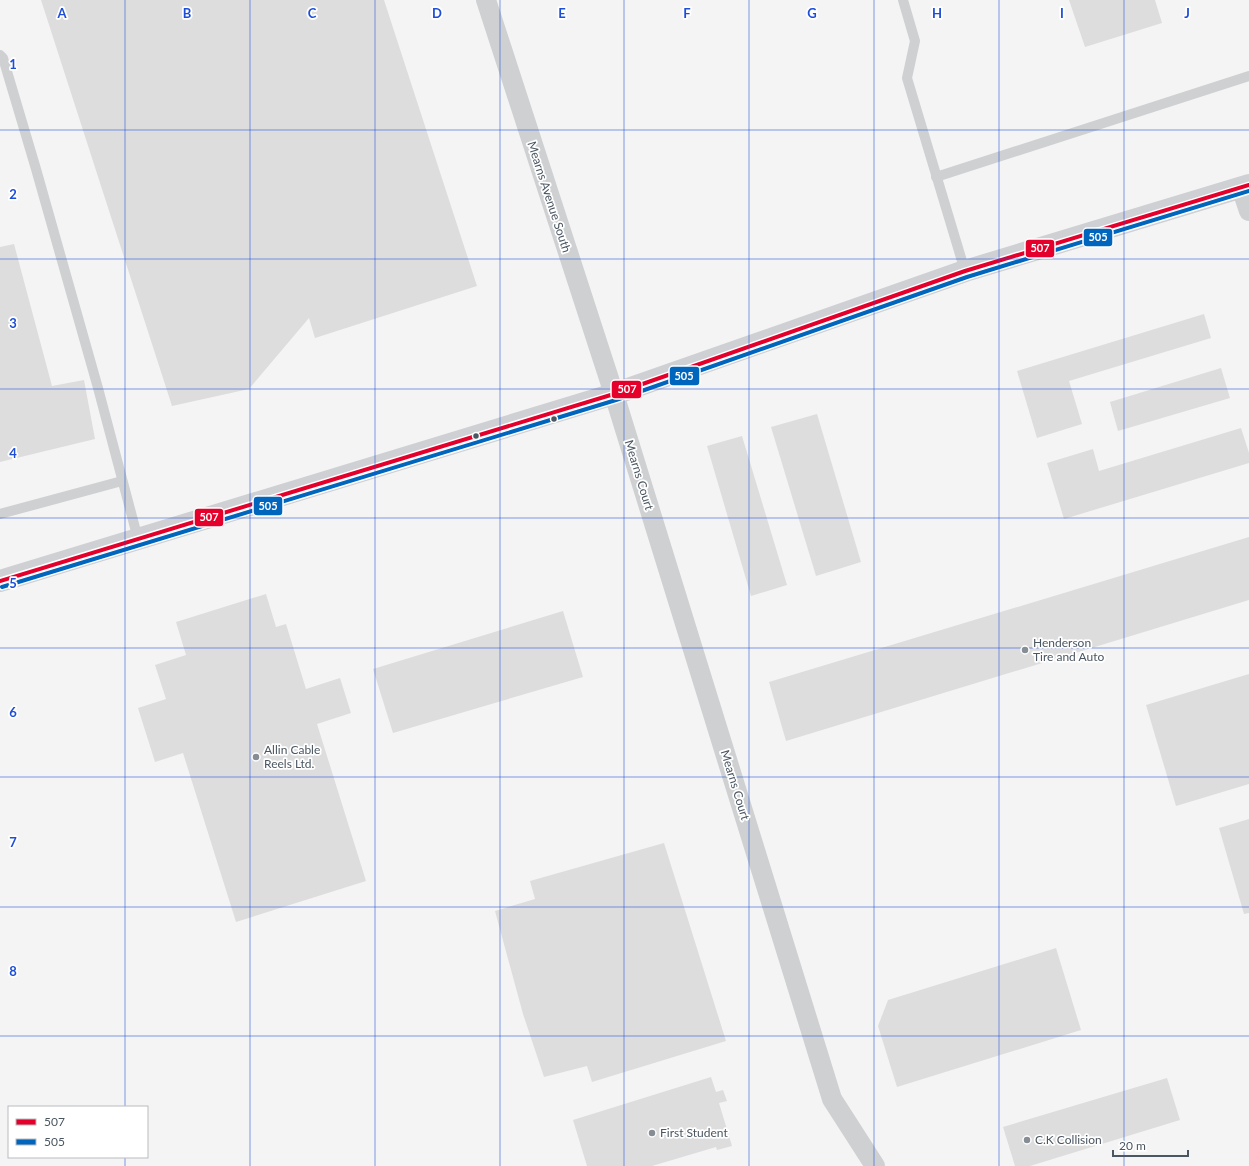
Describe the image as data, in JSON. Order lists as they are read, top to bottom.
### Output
{
  "streets": {
    "street": ["Mearns Avenue South", "Mearns Court"]
  },
  "crossings": [
    ["Mearns Avenue South", "Mearns Court"]
  ],
  "places": [
    "Henderson Tire and Auto",
    "Allin Cable Reels Ltd.",
    "First Student",
    "C.K Collision"
  ],
  "lines": ["transit line 507", "transit line 505"],
  "legend": ["507", "505"],
  "scale_bar": "20 m",
  "grid": {
    "columns": [
      "A",
      "B",
      "C",
      "D",
      "E",
      "F",
      "G",
      "H",
      "I",
      "J"
    ],
    "rows": [
      "1",
      "2",
      "3",
      "4",
      "5",
      "6",
      "7",
      "8"
    ]
  }
}
